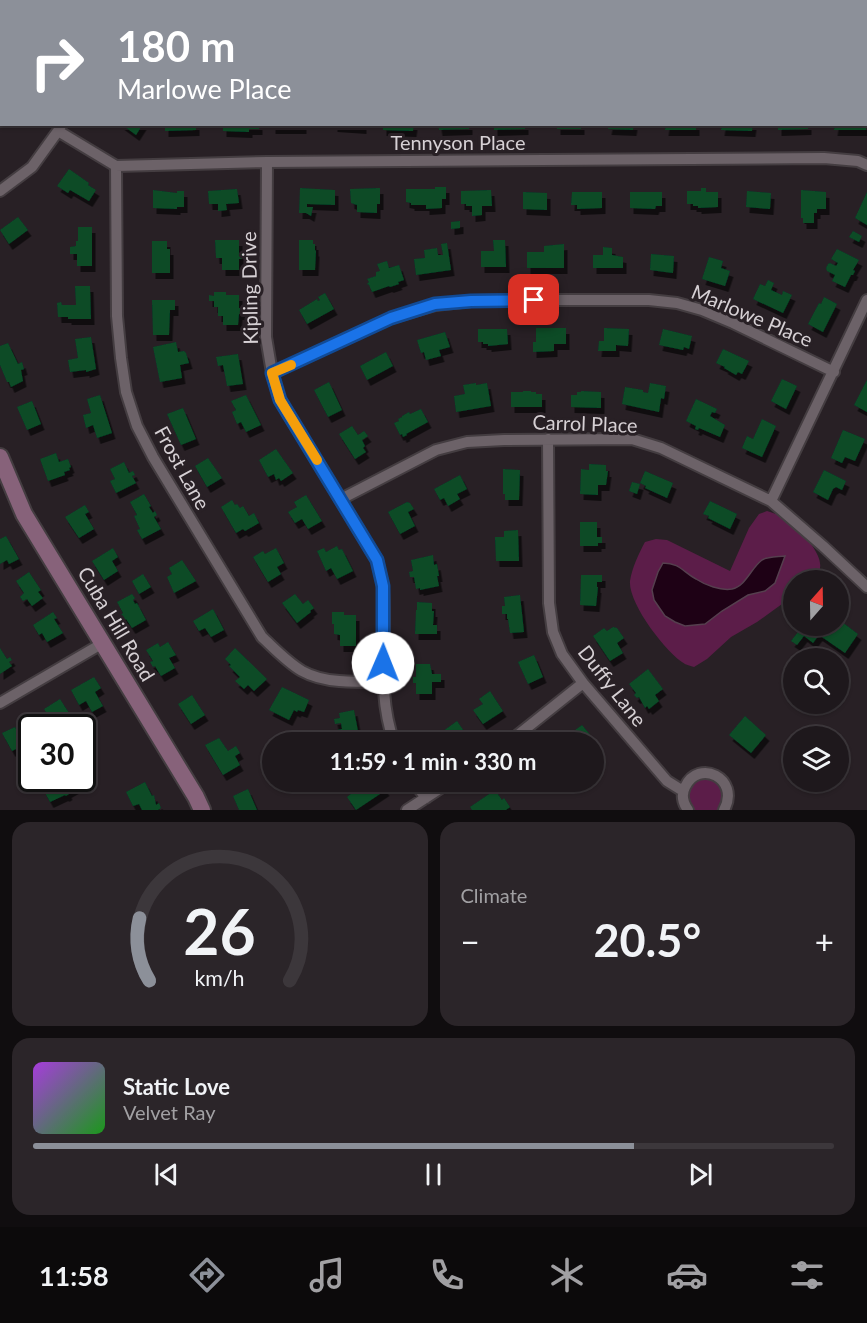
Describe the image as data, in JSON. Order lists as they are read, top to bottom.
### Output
{
  "streets": {
    "main road": ["Cuba Hill Road"],
    "street": [
      "Tennyson Place",
      "Kipling Drive",
      "Marlowe Place",
      "Carrol Place",
      "Frost Lane",
      "Duffy Lane"
    ]
  },
  "crossings": [
    ["Tennyson Place", "Kipling Drive"],
    ["Tennyson Place", "Frost Lane"],
    ["Kipling Drive", "Marlowe Place"],
    ["Kipling Drive", "Carrol Place"],
    ["Kipling Drive", "Frost Lane"],
    ["Carrol Place", "Duffy Lane"]
  ],
  "north": "top",
  "page": {
    "turn": ["180 m", "Marlowe Place"],
    "limit": "30",
    "trip": "11:59 · 1 min · 330 m",
    "tile": "Climate",
    "heat": ["−", "20.5°", "+"],
    "song": ["Static Love", "Velvet Ray"],
    "tabs": "11:58",
    "gauge": ["26", "km/h"]
  }
}
